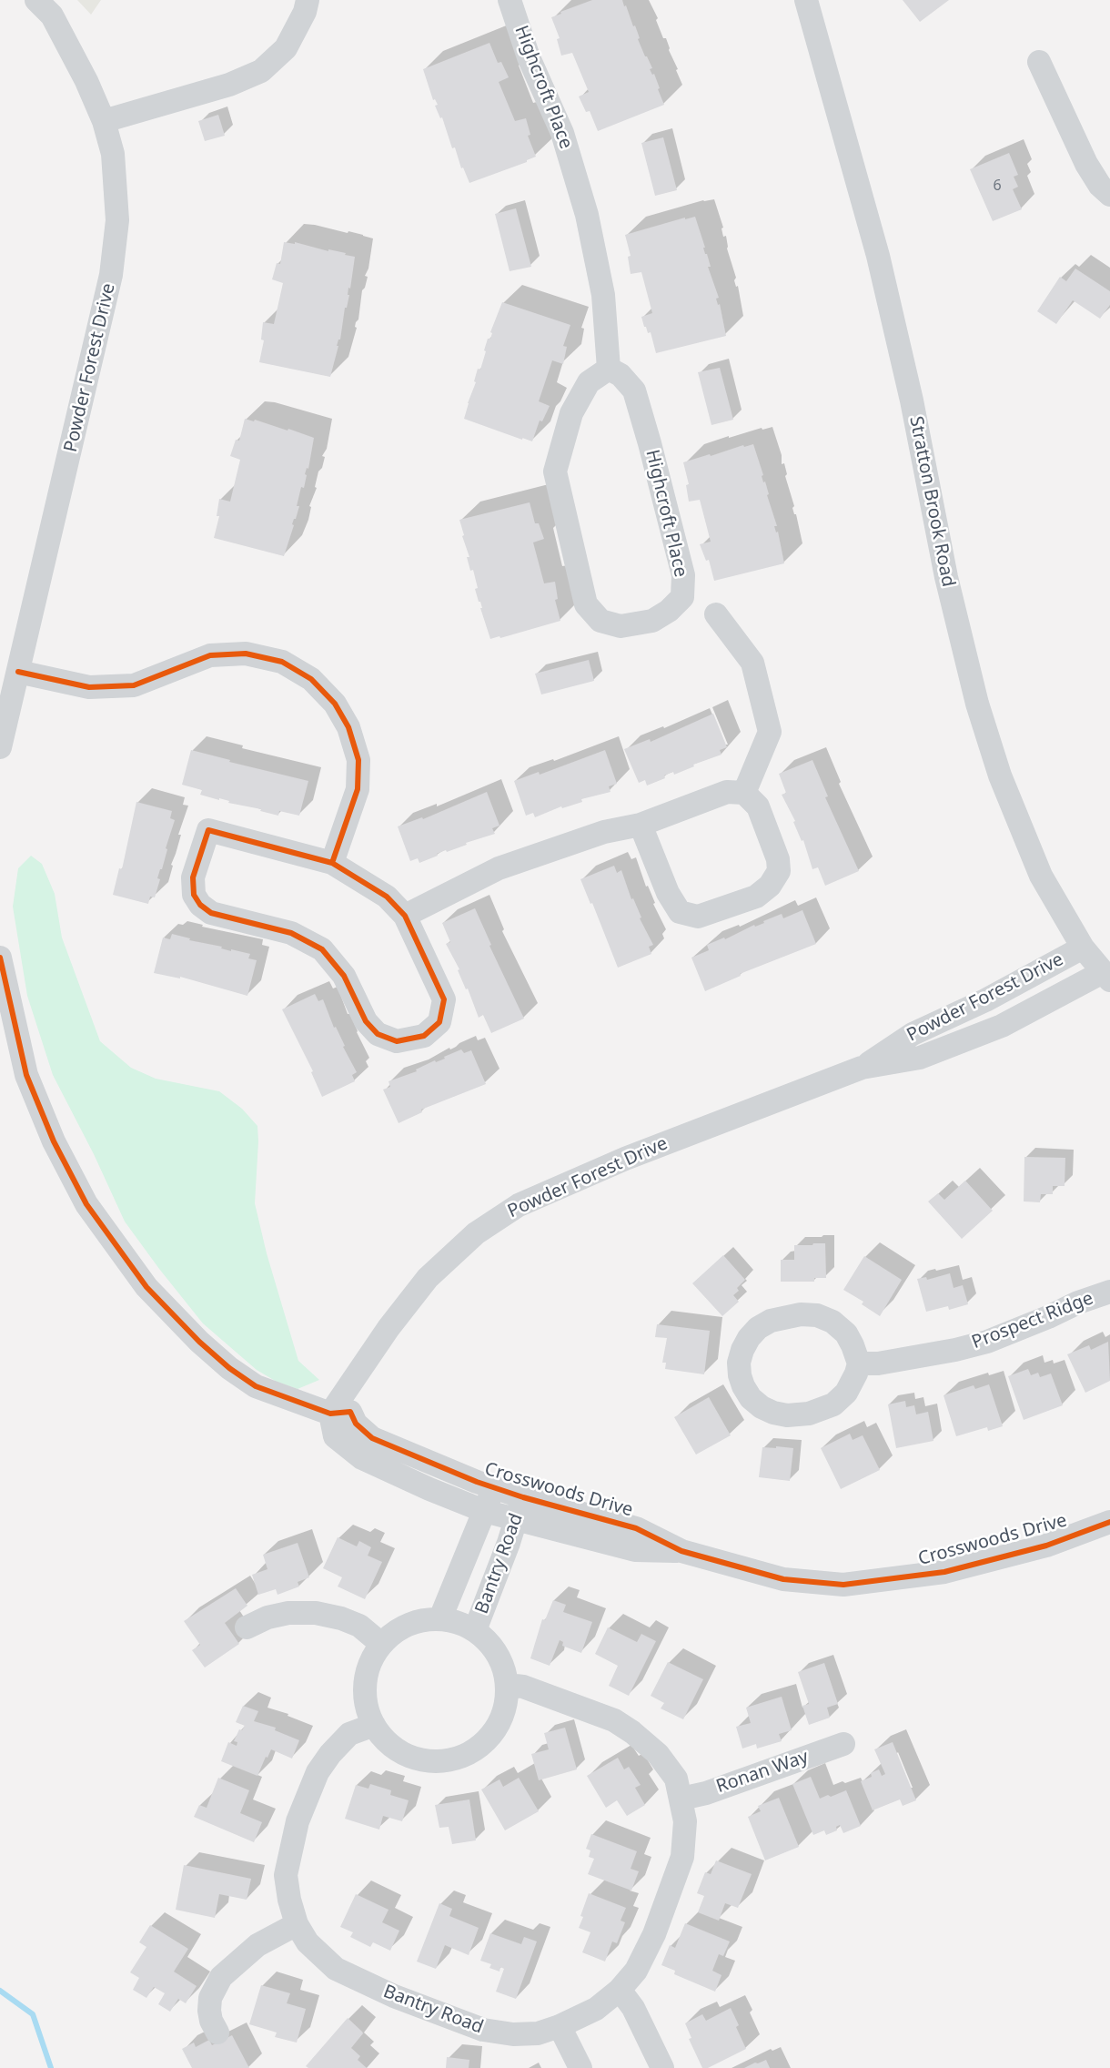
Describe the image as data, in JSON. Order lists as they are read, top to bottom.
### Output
{
  "streets": {
    "street": [
      "Highcroft Place",
      "Powder Forest Drive",
      "Stratton Brook Road",
      "Prospect Ridge",
      "Crosswoods Drive",
      "Bantry Road",
      "Ronan Way"
    ]
  },
  "crossings": [
    ["Powder Forest Drive", "Stratton Brook Road"],
    ["Powder Forest Drive", "Crosswoods Drive"],
    ["Crosswoods Drive", "Bantry Road"],
    ["Bantry Road", "Ronan Way"]
  ],
  "house_numbers": ["6"]
}
